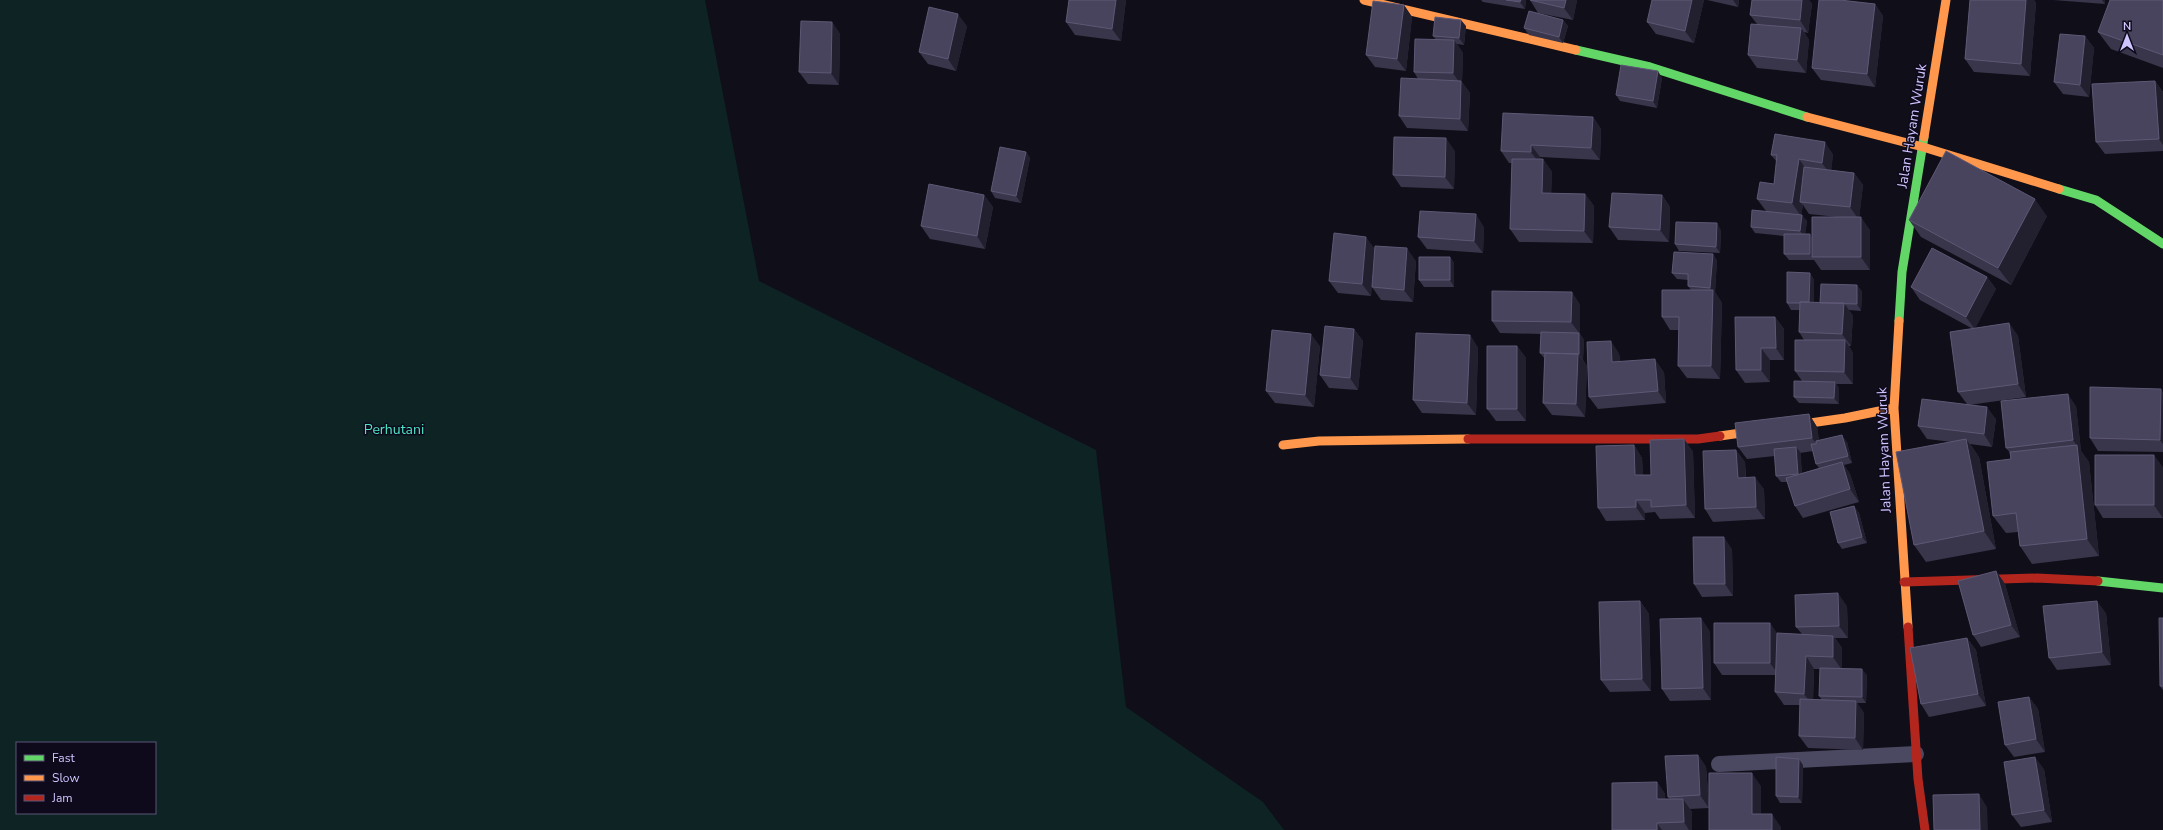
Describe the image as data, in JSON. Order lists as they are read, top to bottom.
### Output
{
  "streets": {
    "street": ["Jalan Hayam Wuruk"]
  },
  "parks": ["Perhutani"],
  "legend": ["Fast", "Slow", "Jam"],
  "north": "top"
}
